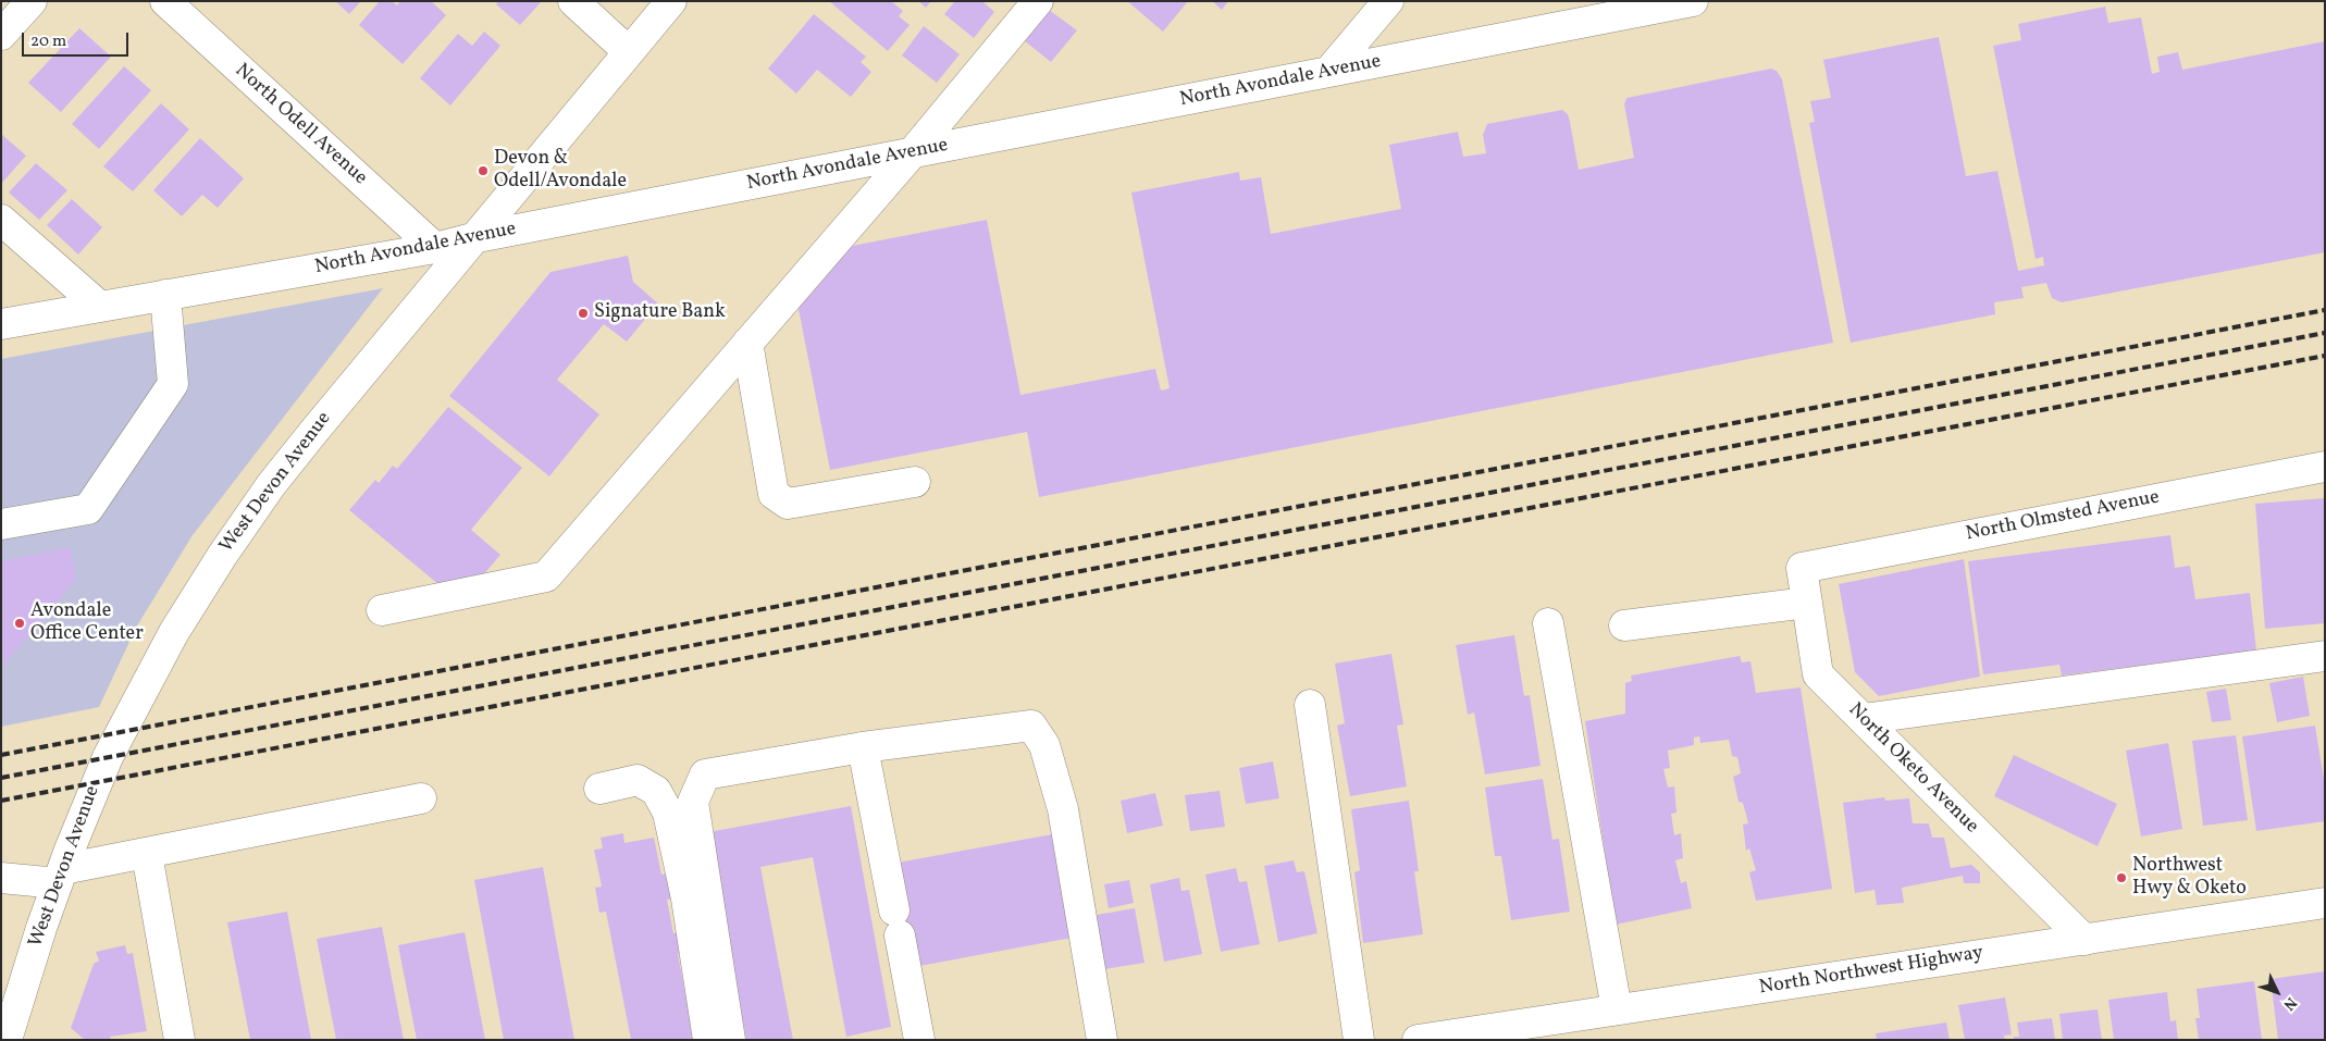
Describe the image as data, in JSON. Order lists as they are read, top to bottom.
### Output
{
  "streets": {
    "street": [
      "North Avondale Avenue",
      "North Odell Avenue",
      "West Devon Avenue",
      "North Olmsted Avenue",
      "North Oketo Avenue",
      "North Northwest Highway"
    ]
  },
  "crossings": [
    ["North Avondale Avenue", "North Odell Avenue"],
    ["North Avondale Avenue", "West Devon Avenue"],
    ["North Olmsted Avenue", "North Oketo Avenue"],
    ["North Oketo Avenue", "North Northwest Highway"]
  ],
  "places": [
    "Devon & Odell/Avondale",
    "Signature Bank",
    "Avondale Office Center",
    "Northwest Hwy & Oketo"
  ],
  "scale_bar": "20 m",
  "north": "bottom right"
}
